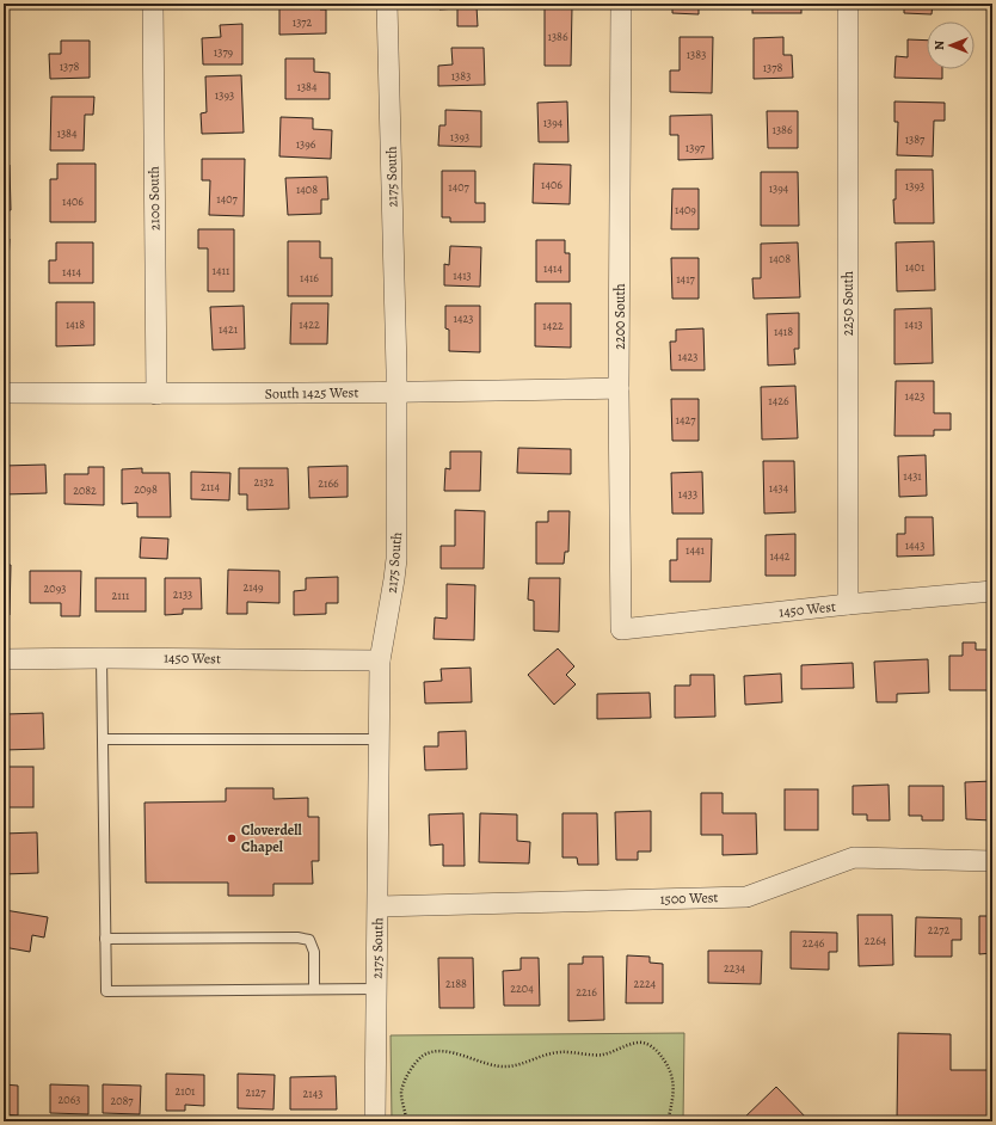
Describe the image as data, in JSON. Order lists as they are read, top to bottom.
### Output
{
  "streets": {
    "street": [
      "2175 South",
      "2100 South",
      "2250 South",
      "2200 South",
      "South 1425 West",
      "1450 West",
      "1500 West"
    ]
  },
  "crossings": [
    ["2175 South", "South 1425 West"],
    ["2175 South", "1450 West"],
    ["2175 South", "1500 West"],
    ["2100 South", "South 1425 West"],
    ["2250 South", "1450 West"],
    ["2200 South", "South 1425 West"],
    ["2200 South", "1450 West"]
  ],
  "places": ["Cloverdell Chapel"],
  "house_numbers": [
    "1372",
    "1386",
    "1379",
    "1383",
    "1378",
    "1378",
    "1383",
    "1384",
    "1393",
    "1394",
    "1386",
    "1384",
    "1393",
    "1387",
    "1396",
    "1397",
    "1406",
    "1393",
    "1407",
    "1394",
    "1408",
    "1407",
    "1406",
    "1409",
    "1408",
    "1401",
    "1414",
    "1411",
    "1414",
    "1413",
    "1416",
    "1417",
    "1423",
    "1418",
    "1422",
    "1413",
    "1422",
    "1421",
    "1418",
    "1423",
    "1423",
    "1426",
    "1427",
    "1431",
    "2132",
    "2166",
    "2114",
    "1434",
    "2098",
    "2082",
    "1433",
    "1443",
    "1441",
    "1442",
    "2149",
    "2093",
    "2133",
    "2111",
    "2272",
    "2264",
    "2246",
    "2234",
    "2188",
    "2224",
    "2204",
    "2216",
    "2101",
    "2127",
    "2143",
    "2063",
    "2087"
  ],
  "north": "left"
}
